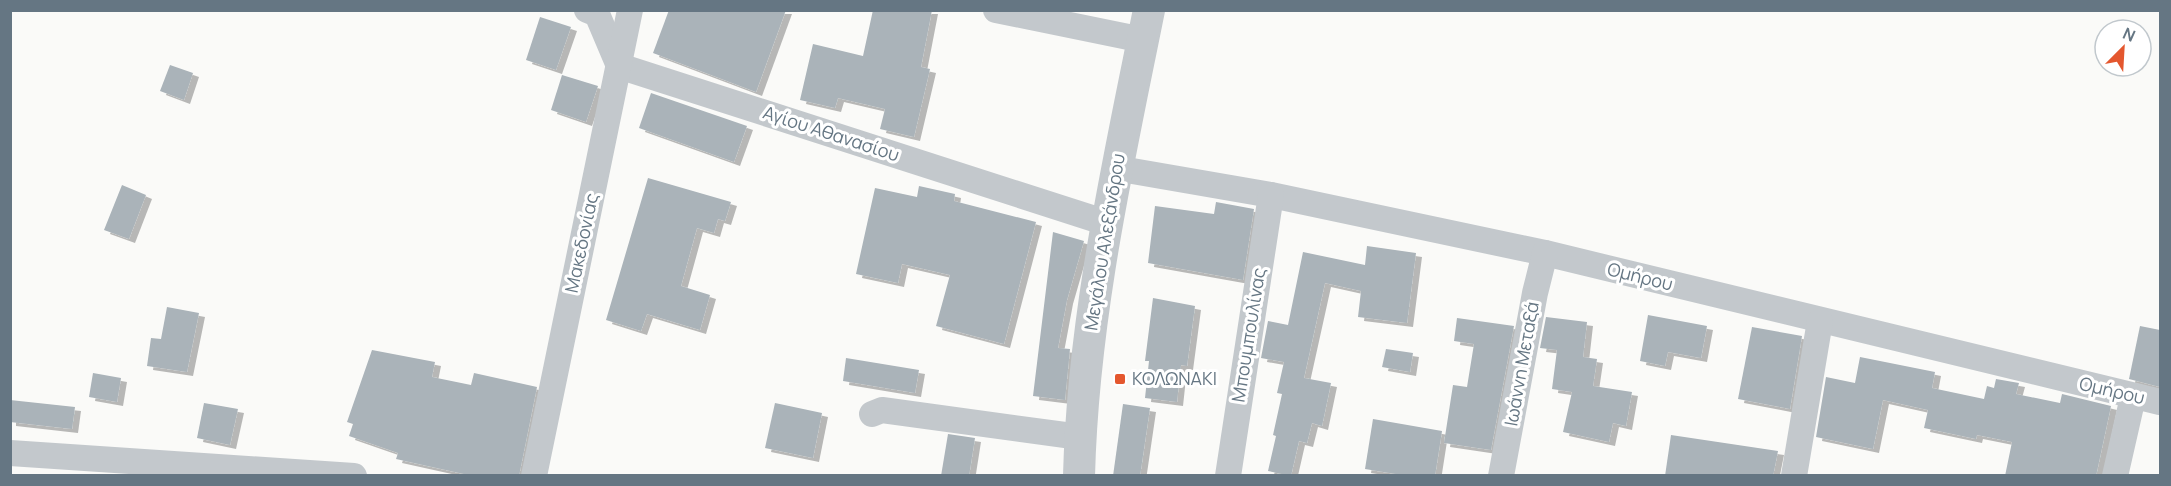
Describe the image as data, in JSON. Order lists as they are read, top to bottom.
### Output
{
  "streets": {
    "street": [
      "Αγίου Αθανασίου",
      "Μεγάλου Αλεξάνδρου",
      "Μακεδονίας",
      "Ομήρου",
      "Μπουμπουλίνας",
      "Ιωάννη Μεταξά"
    ]
  },
  "crossings": [
    ["Αγίου Αθανασίου", "Μεγάλου Αλεξάνδρου"],
    ["Αγίου Αθανασίου", "Μακεδονίας"],
    ["Μεγάλου Αλεξάνδρου", "Ομήρου"],
    ["Ομήρου", "Μπουμπουλίνας"],
    ["Ομήρου", "Ιωάννη Μεταξά"]
  ],
  "places": {
    "transit": ["ΚΟΛΩΝΑΚΙ"]
  },
  "north": "top right"
}
